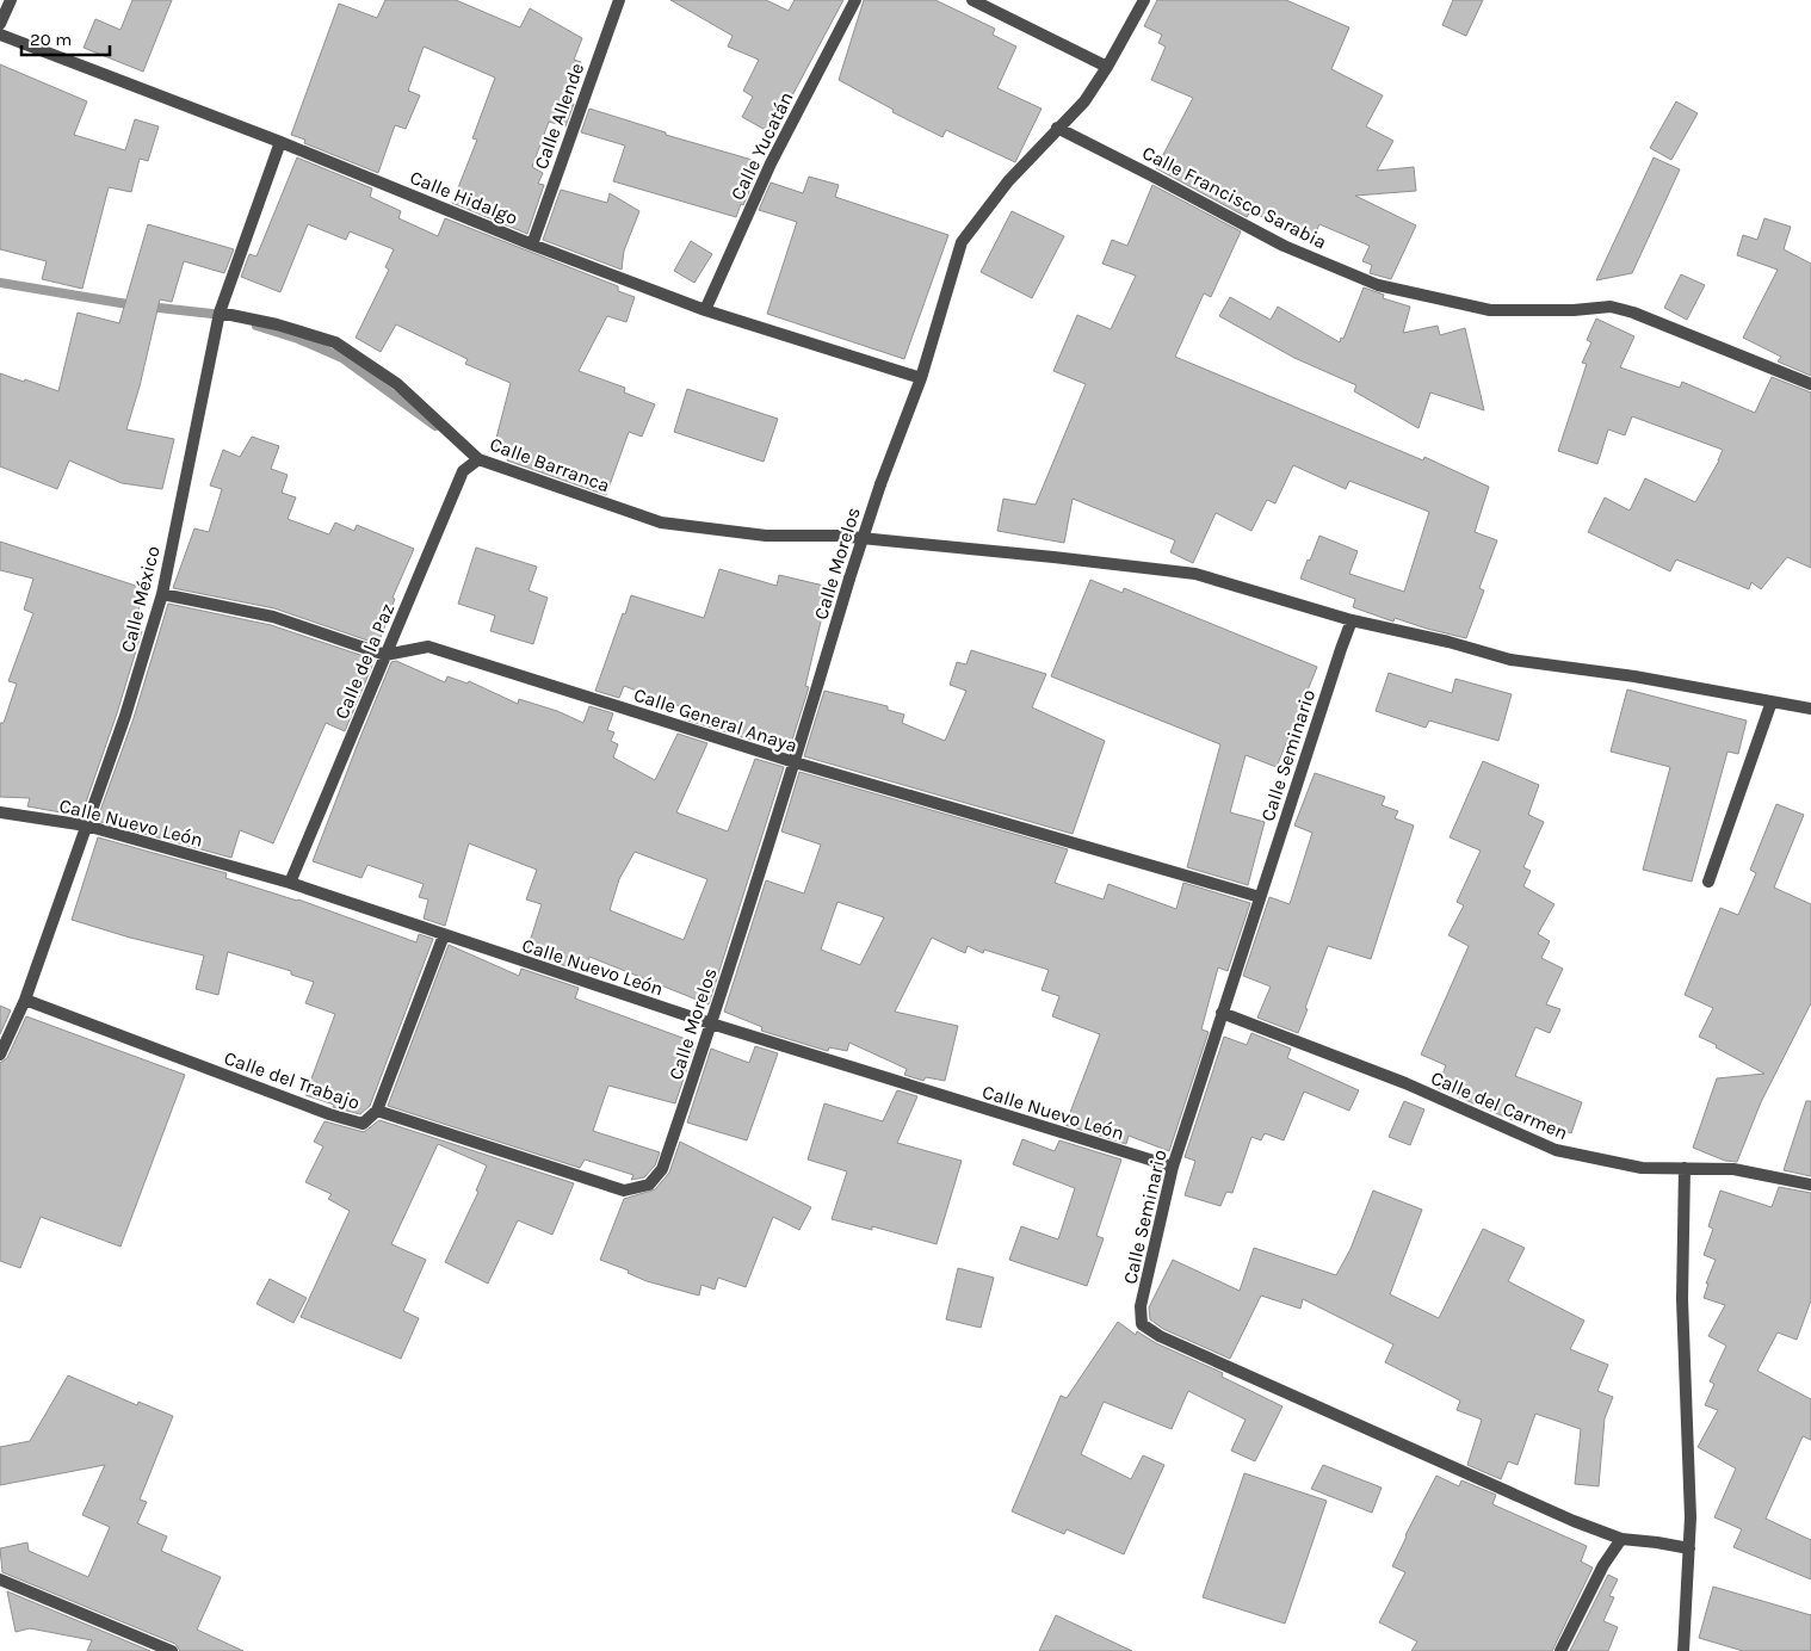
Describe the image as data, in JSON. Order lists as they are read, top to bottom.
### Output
{
  "streets": {
    "street": [
      "Calle Allende",
      "Calle Yucatán",
      "Calle Hidalgo",
      "Calle Francisco Sarabia",
      "Calle Barranca",
      "Calle Morelos",
      "Calle México",
      "Calle de la Paz",
      "Calle General Anaya",
      "Calle Seminario",
      "Calle Nuevo León",
      "Calle del Trabajo",
      "Calle del Carmen"
    ]
  },
  "crossings": [
    ["Calle Allende", "Calle Hidalgo"],
    ["Calle Yucatán", "Calle Hidalgo"],
    ["Calle Hidalgo", "Calle Morelos"],
    ["Calle Hidalgo", "Calle México"],
    ["Calle Francisco Sarabia", "Calle Morelos"],
    ["Calle Barranca", "Calle México"],
    ["Calle Barranca", "Calle de la Paz"],
    ["Calle Barranca", "Calle Seminario"],
    ["Calle Morelos", "Calle General Anaya"],
    ["Calle Morelos", "Calle Nuevo León"],
    ["Calle Morelos", "Calle del Trabajo"],
    ["Calle México", "Calle General Anaya"],
    ["Calle México", "Calle Nuevo León"],
    ["Calle México", "Calle del Trabajo"],
    ["Calle de la Paz", "Calle General Anaya"],
    ["Calle de la Paz", "Calle Nuevo León"],
    ["Calle General Anaya", "Calle Seminario"],
    ["Calle Seminario", "Calle Nuevo León"],
    ["Calle Seminario", "Calle del Carmen"]
  ],
  "scale_bar": "20 m"
}
